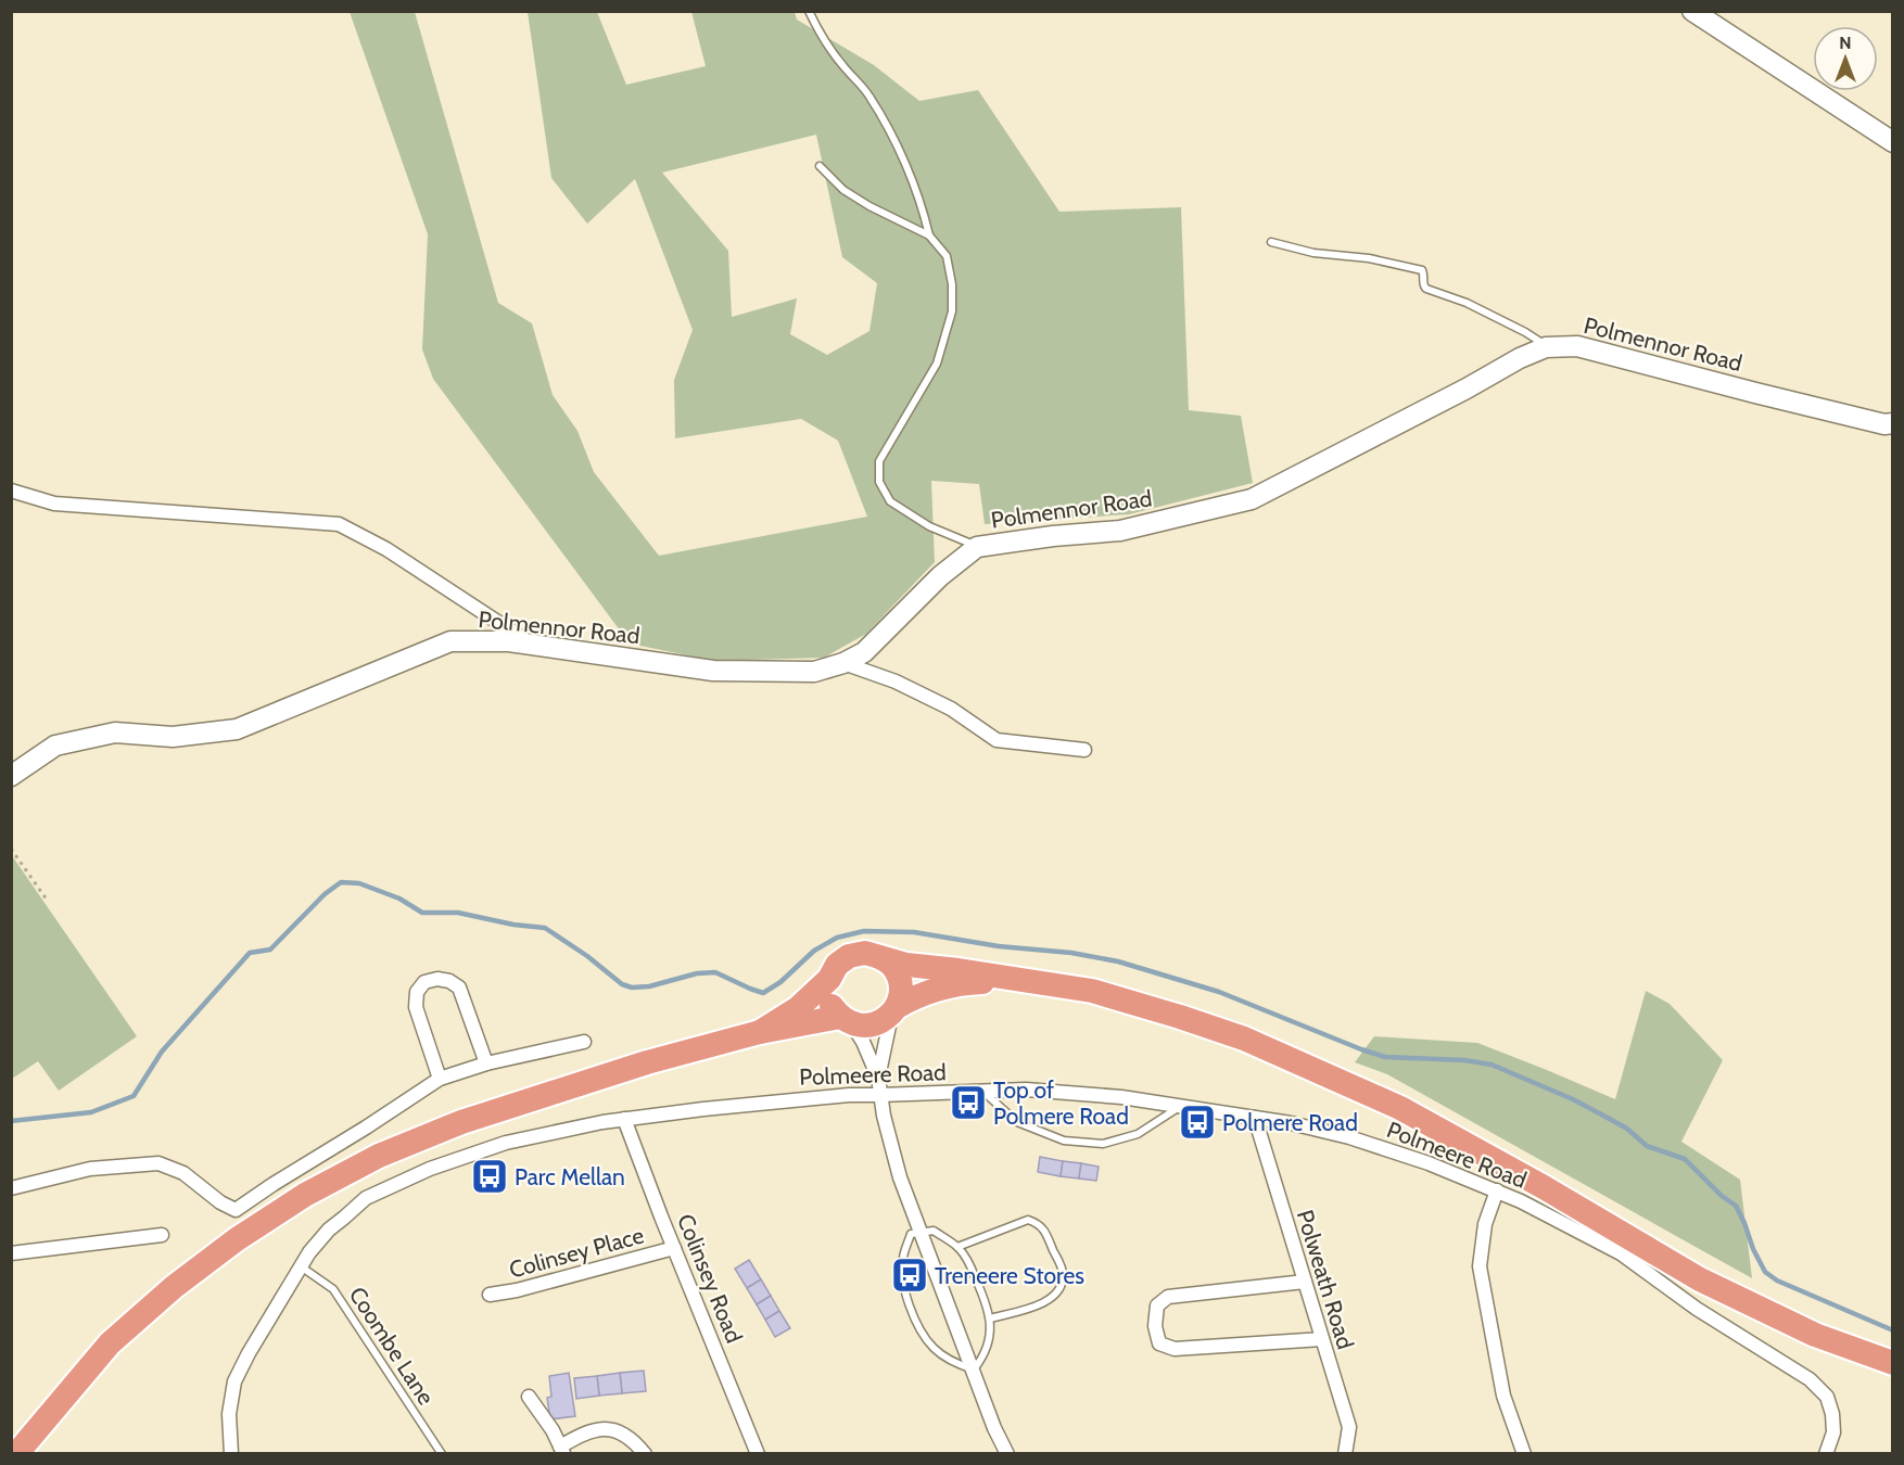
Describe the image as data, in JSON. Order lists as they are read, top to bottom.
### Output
{
  "streets": {
    "street": [
      "Polmennor Road",
      "Polmeere Road",
      "Colinsey Place",
      "Colinsey Road",
      "Polweath Road"
    ],
    "lane": ["Coombe Lane"]
  },
  "crossings": [
    ["Polmeere Road", "Colinsey Road"],
    ["Polmeere Road", "Polweath Road"],
    ["Polmeere Road", "Coombe Lane"],
    ["Colinsey Place", "Colinsey Road"]
  ],
  "places": {
    "bus stop": [
      "Top of Polmere Road",
      "Polmere Road",
      "Parc Mellan",
      "Treneere Stores"
    ]
  },
  "north": "top"
}
